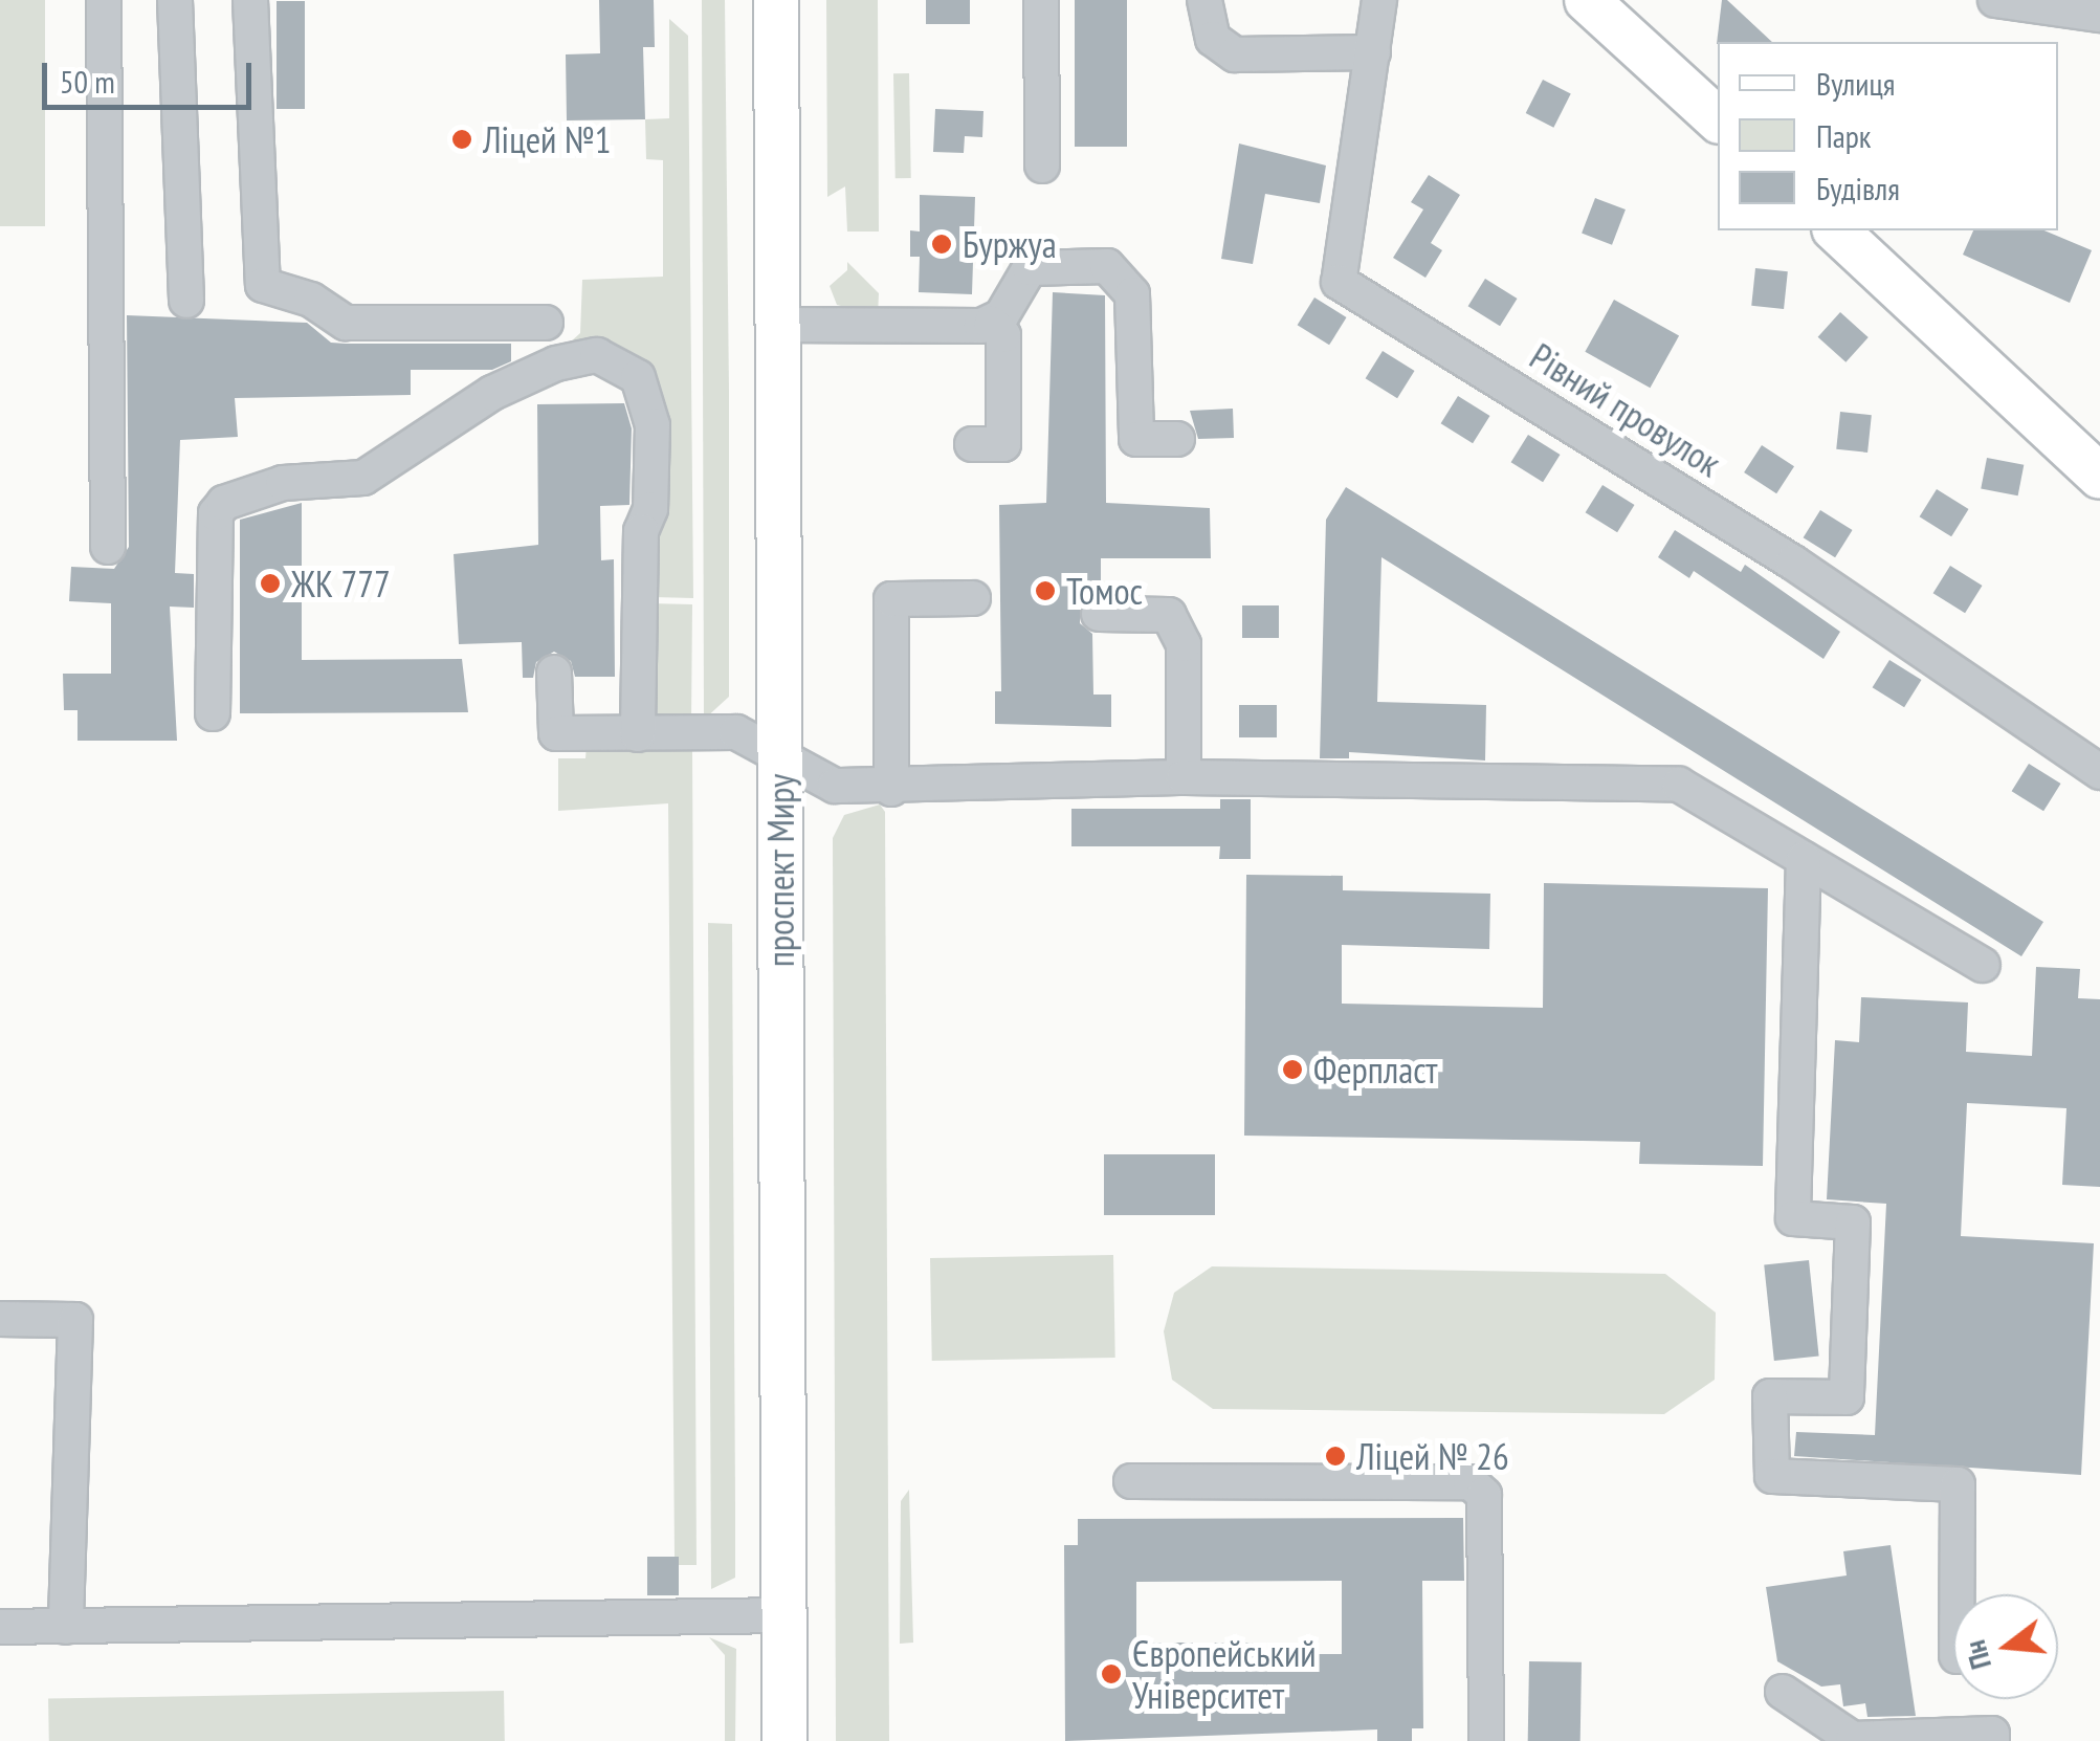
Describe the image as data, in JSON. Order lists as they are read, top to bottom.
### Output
{
  "streets": {
    "main road": ["проспект Миру"],
    "street": ["Рівний провулок"]
  },
  "places": [
    "Ліцей №1",
    "Буржуа",
    "ЖК 777",
    "Томос",
    "Ферпласт",
    "Ліцей № 26",
    "Європейський Університет"
  ],
  "legend": ["Вулиця", "Парк", "Будівля"],
  "scale_bar": "50 m",
  "north": "left"
}
